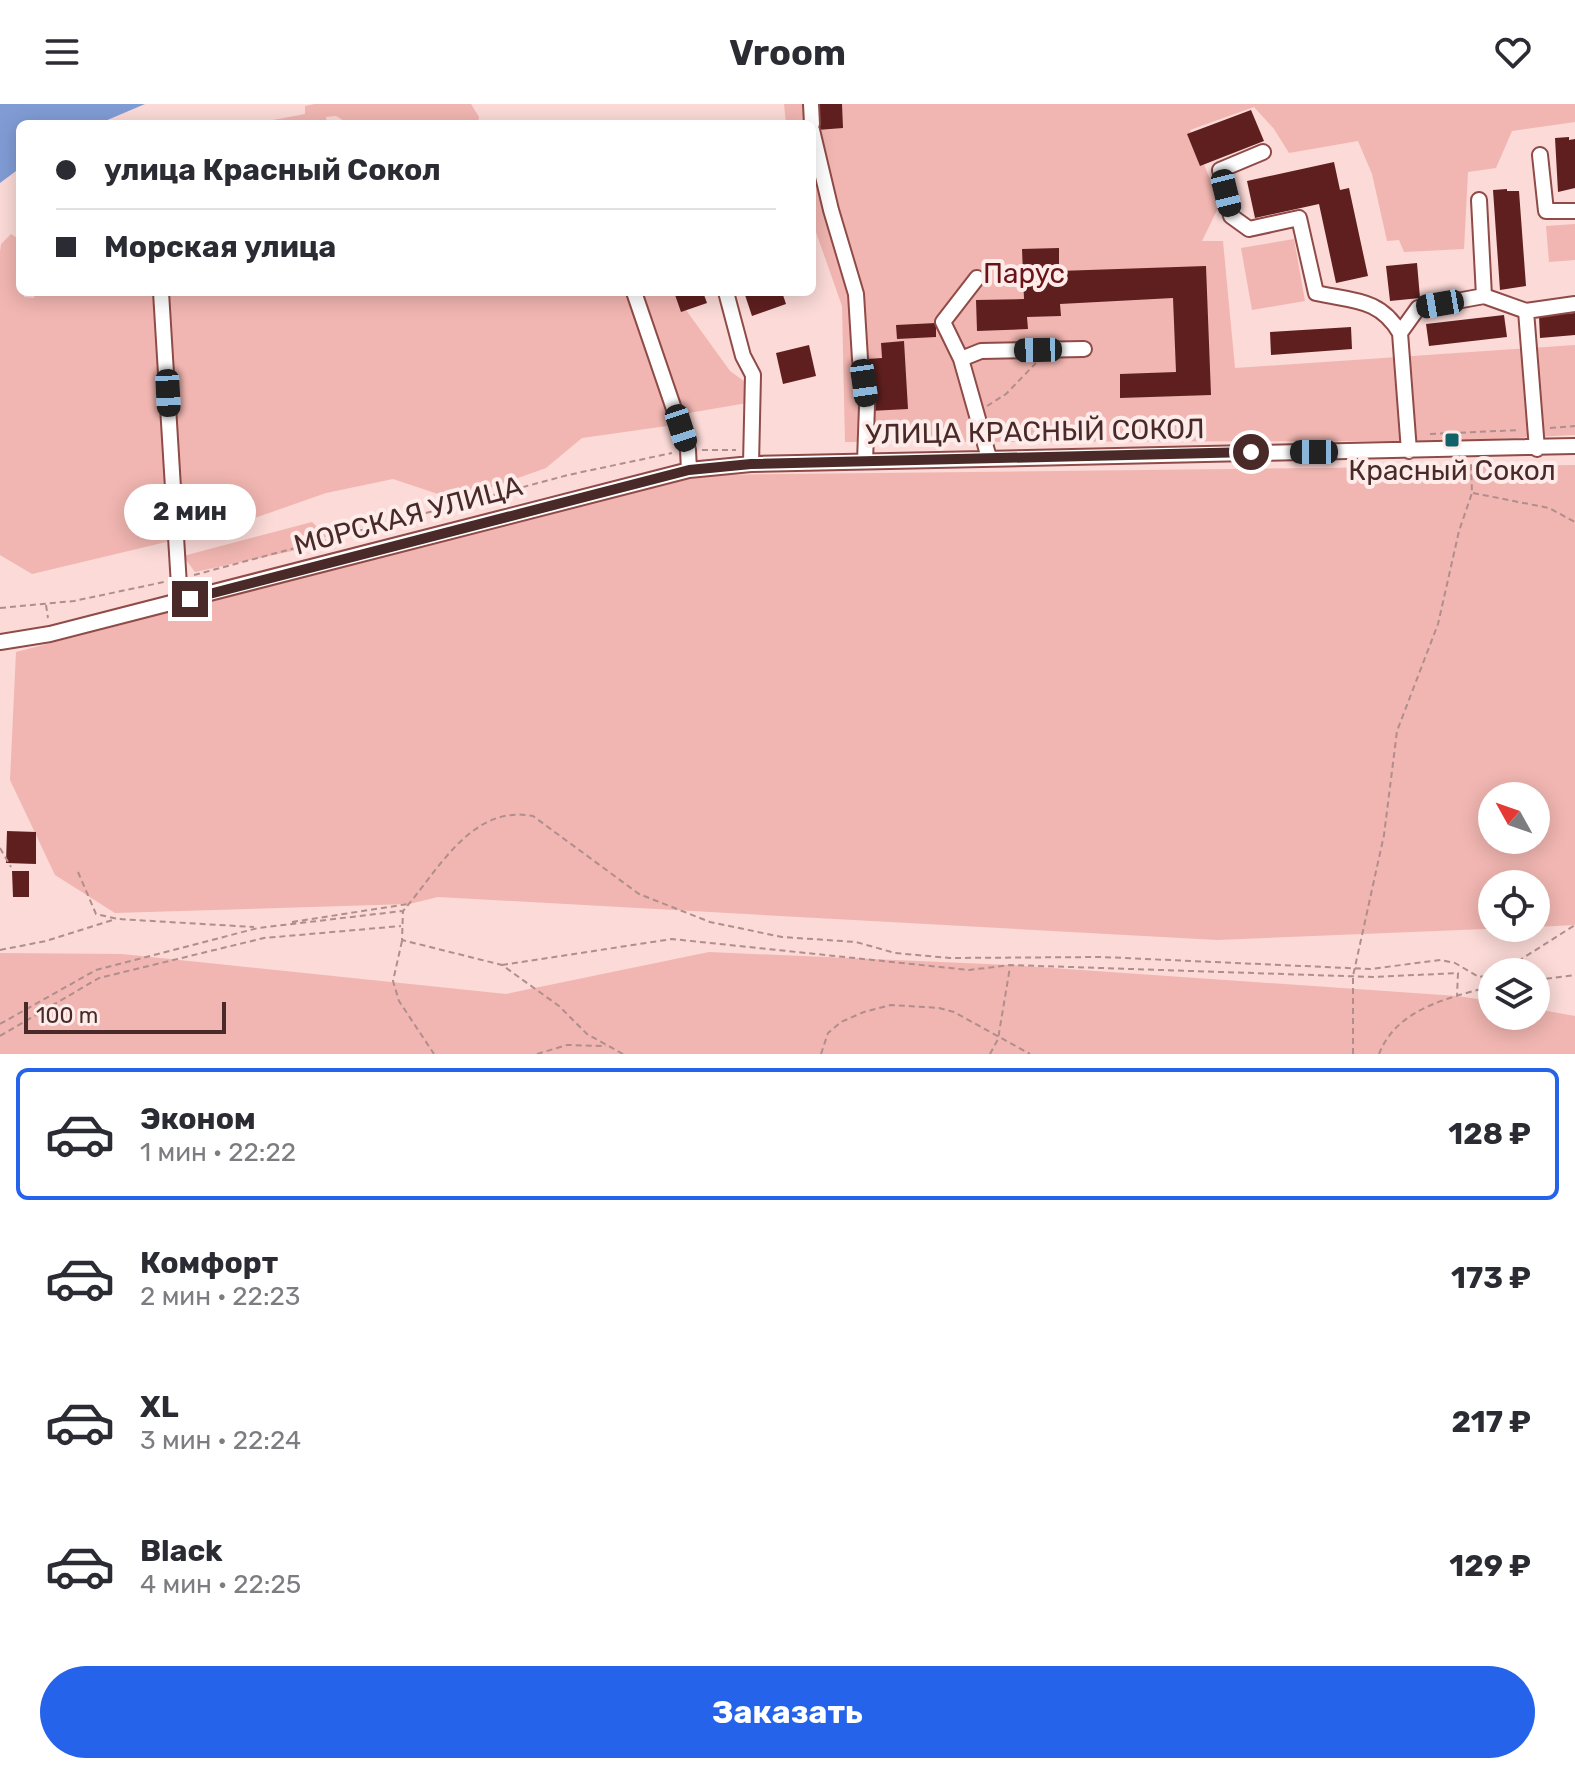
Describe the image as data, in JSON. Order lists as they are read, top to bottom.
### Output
{
  "streets": {
    "street": ["УЛИЦА КРАСНЫЙ СОКОЛ", "МОРСКАЯ УЛИЦА"]
  },
  "crossings": [
    ["УЛИЦА КРАСНЫЙ СОКОЛ", "МОРСКАЯ УЛИЦА"]
  ],
  "parks": ["Парус"],
  "places": {
    "transit": ["Красный Сокол"]
  },
  "scale_bar": "100 m",
  "north": "top left",
  "page": {
    "header": "Vroom",
    "banner": ["улица Красный Сокол", "Морская улица"],
    "bubble": "2 мин",
    "scale": "100 m",
    "list": [
      {
        "name": "Эконом",
        "note": "1 мин · 22:22",
        "value": "128 ₽"
      },
      {
        "name": "Комфорт",
        "note": "2 мин · 22:23",
        "value": "173 ₽"
      },
      {
        "name": "XL",
        "note": "3 мин · 22:24",
        "value": "217 ₽"
      },
      {
        "name": "Black",
        "note": "4 мин · 22:25",
        "value": "129 ₽"
      }
    ],
    "buttons": "Заказать"
  }
}
